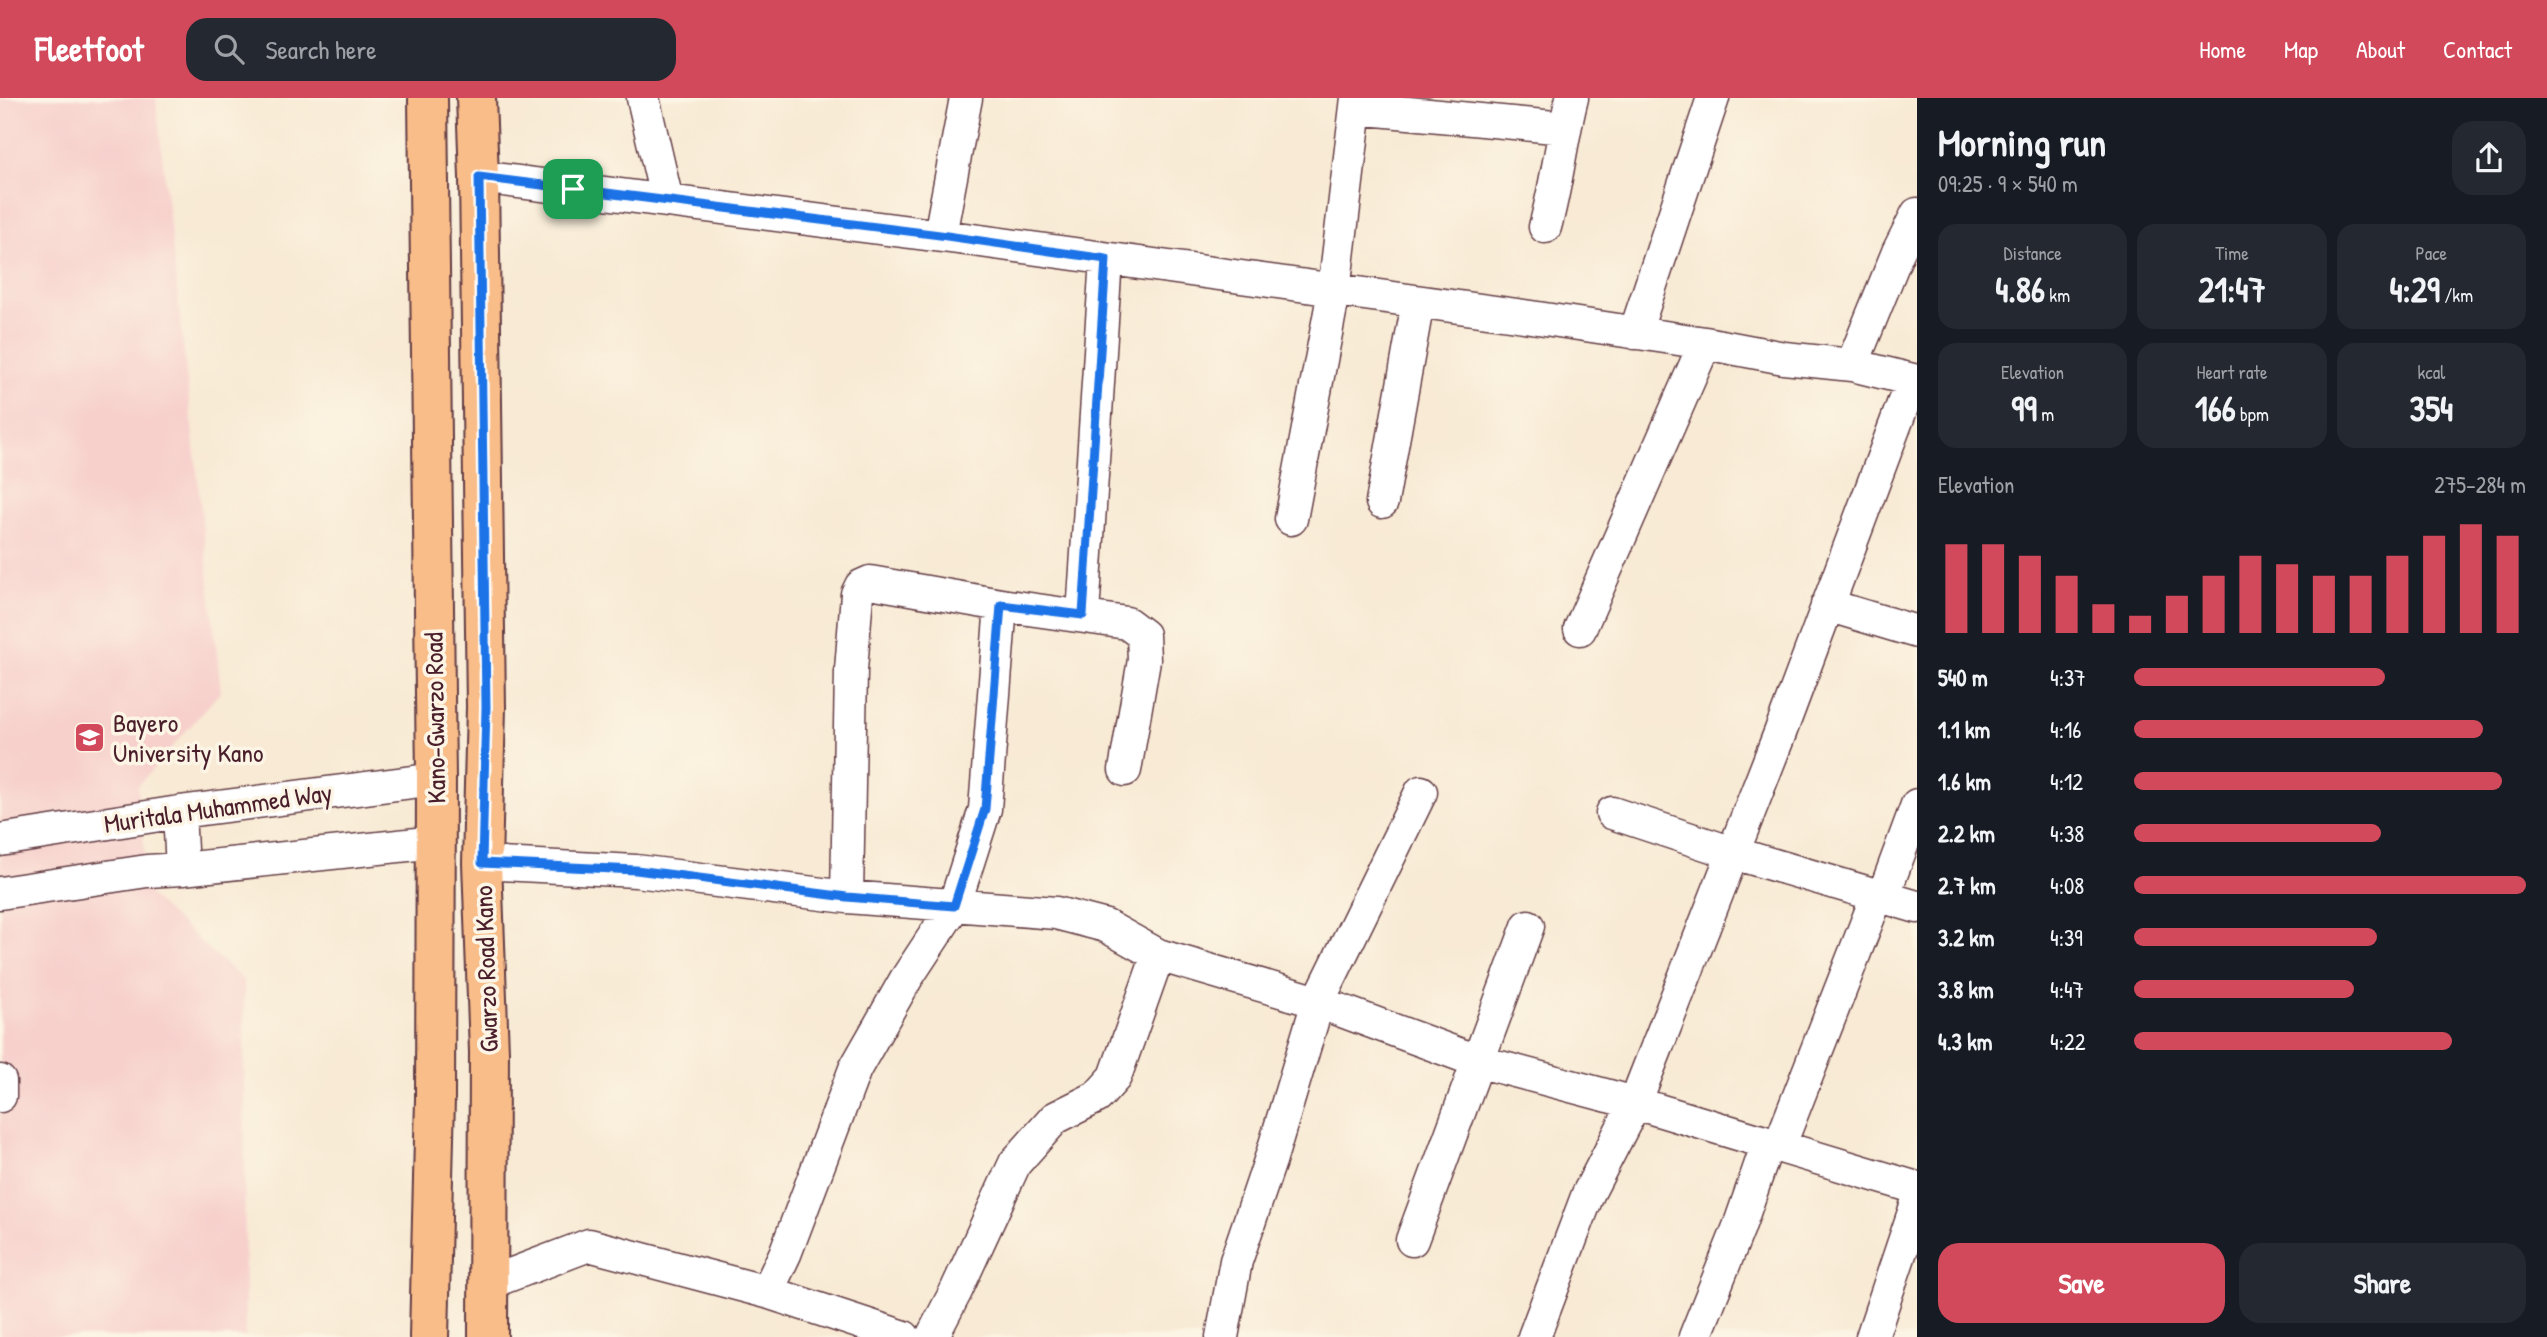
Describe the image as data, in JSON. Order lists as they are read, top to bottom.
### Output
{
  "streets": {
    "main road": ["Kano-Gwarzo Road", "Gwarzo Road Kano"],
    "street": ["Muritala Muhammed Way"]
  },
  "crossings": [
    ["Kano-Gwarzo Road", "Muritala Muhammed Way"]
  ],
  "places": {
    "school or university": ["Bayero University Kano"]
  },
  "page": {
    "header": "Fleetfoot",
    "search": "Search here",
    "nav": [
      "Home",
      "Map",
      "About",
      "Contact"
    ],
    "heading": ["Morning run", "09:25 · 9 × 540 m"],
    "stats": [
      ["Distance", "4.86 km"],
      ["Time", "21:47"],
      ["Pace", "4:29 /km"],
      ["Elevation", "99 m"],
      ["Heart rate", "166 bpm"],
      ["kcal", "354"]
    ],
    "chart": ["Elevation", "275–284 m"],
    "list": [
      {
        "name": "540 m",
        "note": "4:37"
      },
      {
        "name": "1.1 km",
        "note": "4:16"
      },
      {
        "name": "1.6 km",
        "note": "4:12"
      },
      {
        "name": "2.2 km",
        "note": "4:38"
      },
      {
        "name": "2.7 km",
        "note": "4:08"
      },
      {
        "name": "3.2 km",
        "note": "4:39"
      },
      {
        "name": "3.8 km",
        "note": "4:47"
      },
      {
        "name": "4.3 km",
        "note": "4:22"
      }
    ],
    "buttons": ["Save", "Share"]
  }
}
